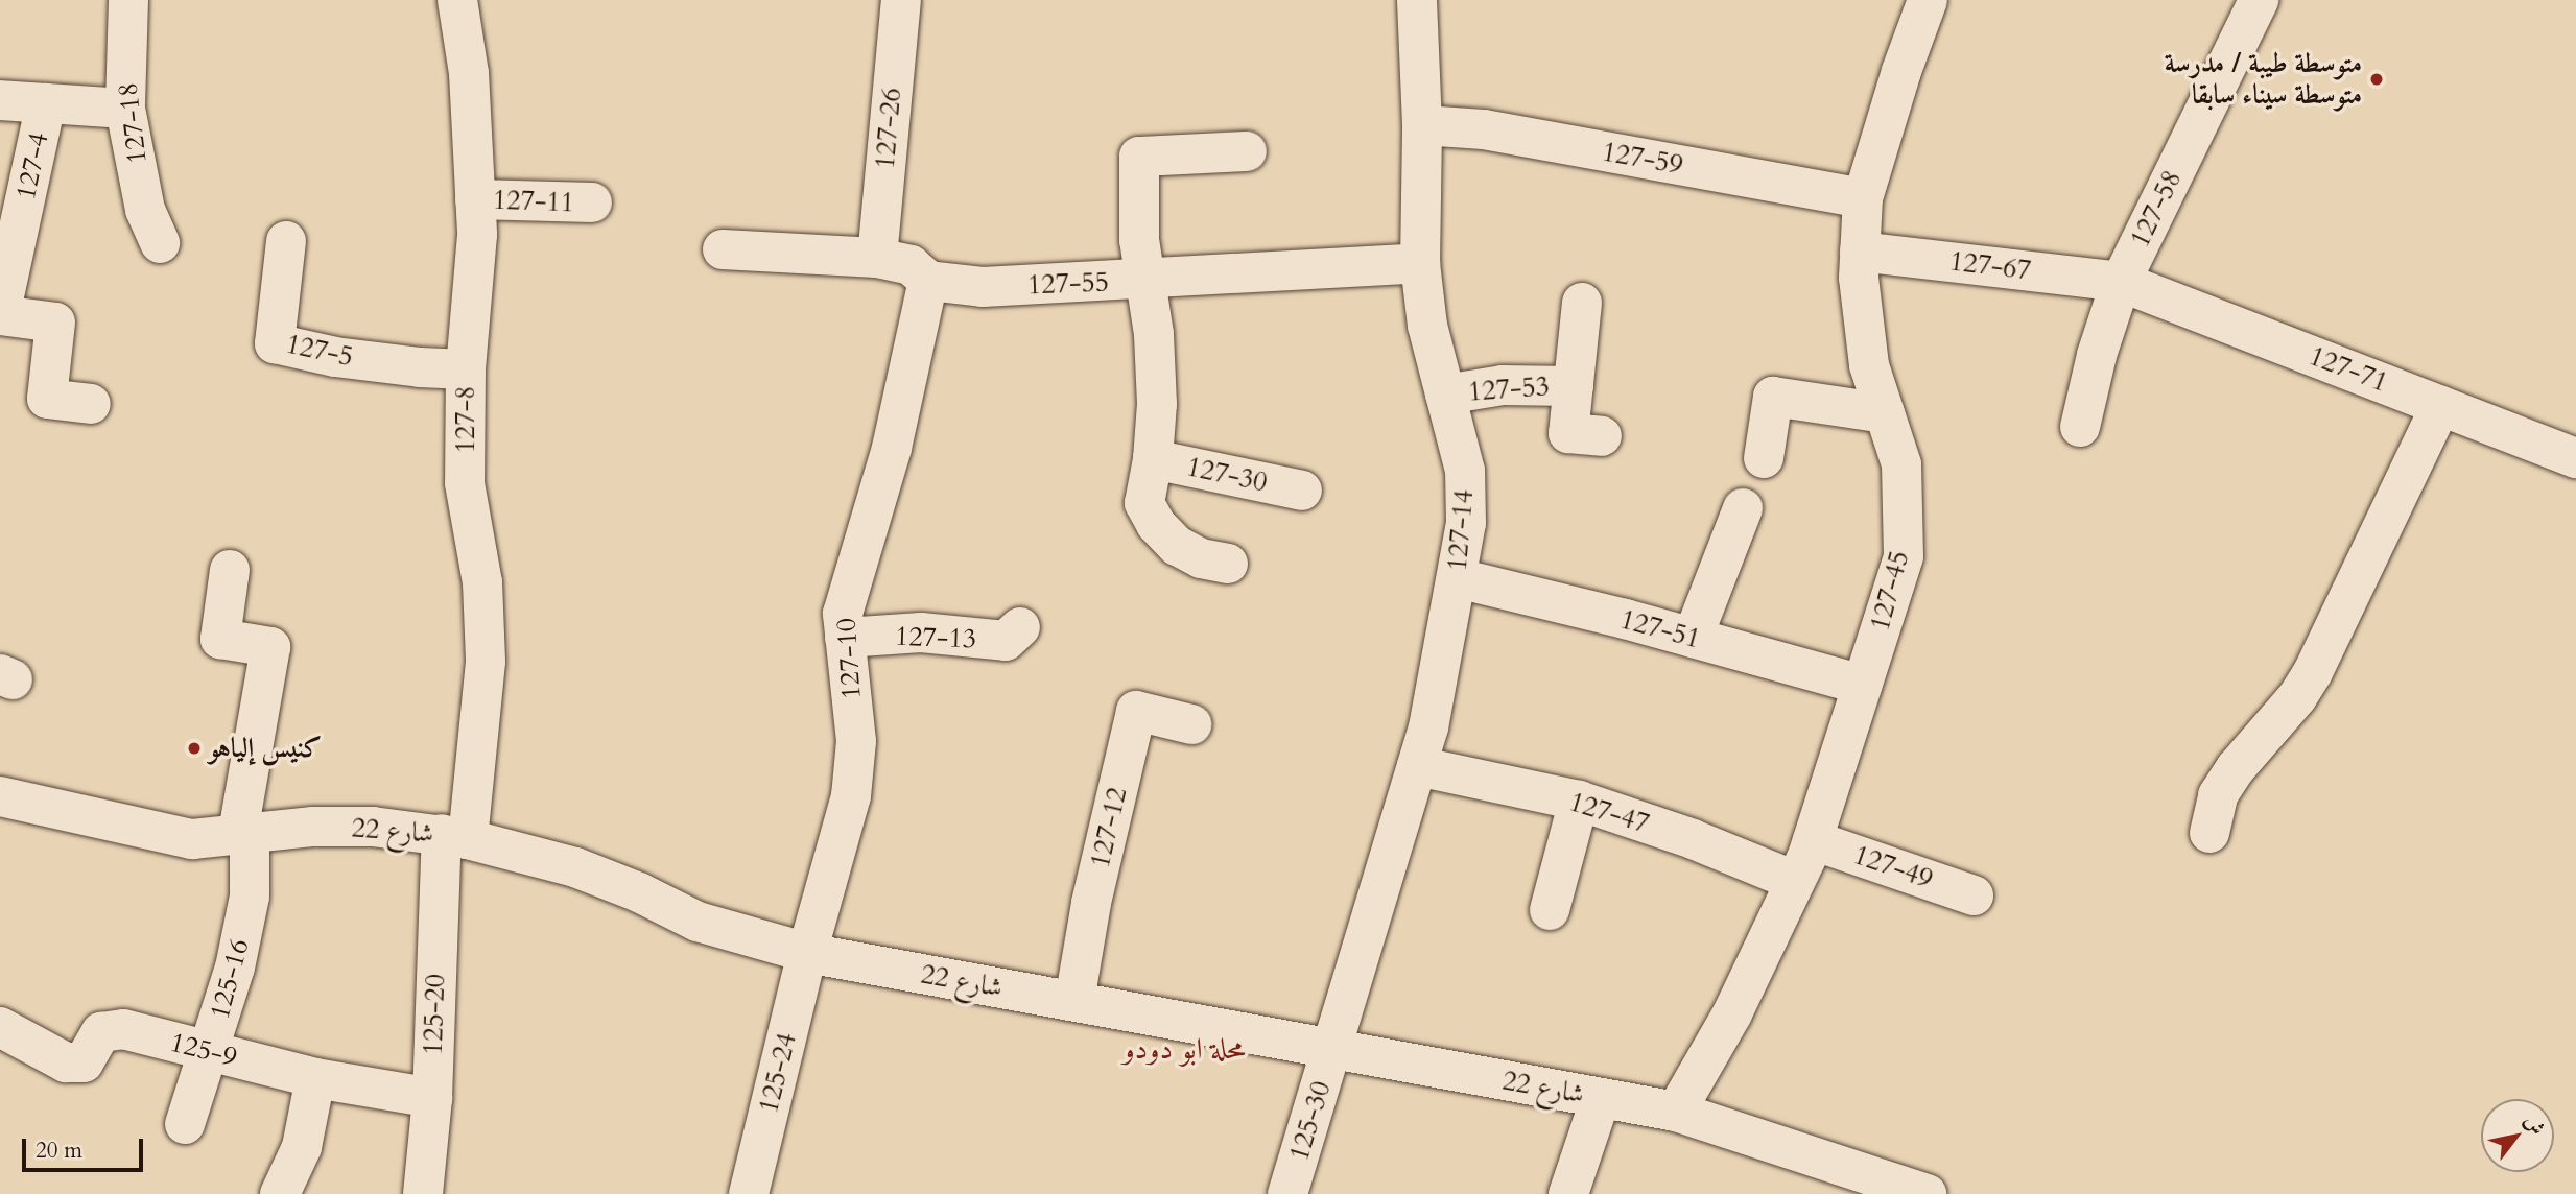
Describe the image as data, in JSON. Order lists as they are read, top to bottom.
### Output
{
  "streets": {
    "street": [
      "127-18",
      "127-26",
      "127-59",
      "127-4",
      "127-11",
      "127-58",
      "127-67",
      "127-55",
      "127-5",
      "127-71",
      "127-53",
      "127-8",
      "127-30",
      "127-14",
      "127-45",
      "127-51",
      "127-13",
      "127-10",
      "127-47",
      "127-12",
      "شارع 22",
      "127-49",
      "125-16",
      "125-20",
      "125-9",
      "125-24",
      "125-30"
    ]
  },
  "crossings": [
    ["127-26", "127-55"],
    ["127-59", "127-14"],
    ["127-59", "127-45"],
    ["127-11", "127-8"],
    ["127-58", "127-67"],
    ["127-58", "127-71"],
    ["127-67", "127-71"],
    ["127-67", "127-45"],
    ["127-55", "127-14"],
    ["127-55", "127-10"],
    ["127-5", "127-8"],
    ["127-53", "127-14"],
    ["127-8", "شارع 22"],
    ["127-8", "125-20"],
    ["127-14", "127-51"],
    ["127-14", "127-47"],
    ["127-14", "شارع 22"],
    ["127-14", "125-30"],
    ["127-45", "127-51"],
    ["127-45", "127-47"],
    ["127-45", "شارع 22"],
    ["127-45", "127-49"],
    ["127-13", "127-10"],
    ["127-10", "شارع 22"],
    ["127-10", "125-24"],
    ["127-12", "شارع 22"],
    ["شارع 22", "125-16"],
    ["شارع 22", "125-20"],
    ["شارع 22", "125-24"],
    ["شارع 22", "125-30"],
    ["125-16", "125-9"],
    ["125-20", "125-9"]
  ],
  "districts": ["محلة ابو دودو"],
  "places": ["متوسطة طيبة / مدرسة متوسطة سيناء سابقا", "كنيس إلياهو"],
  "scale_bar": "20 m",
  "north": "top right"
}
